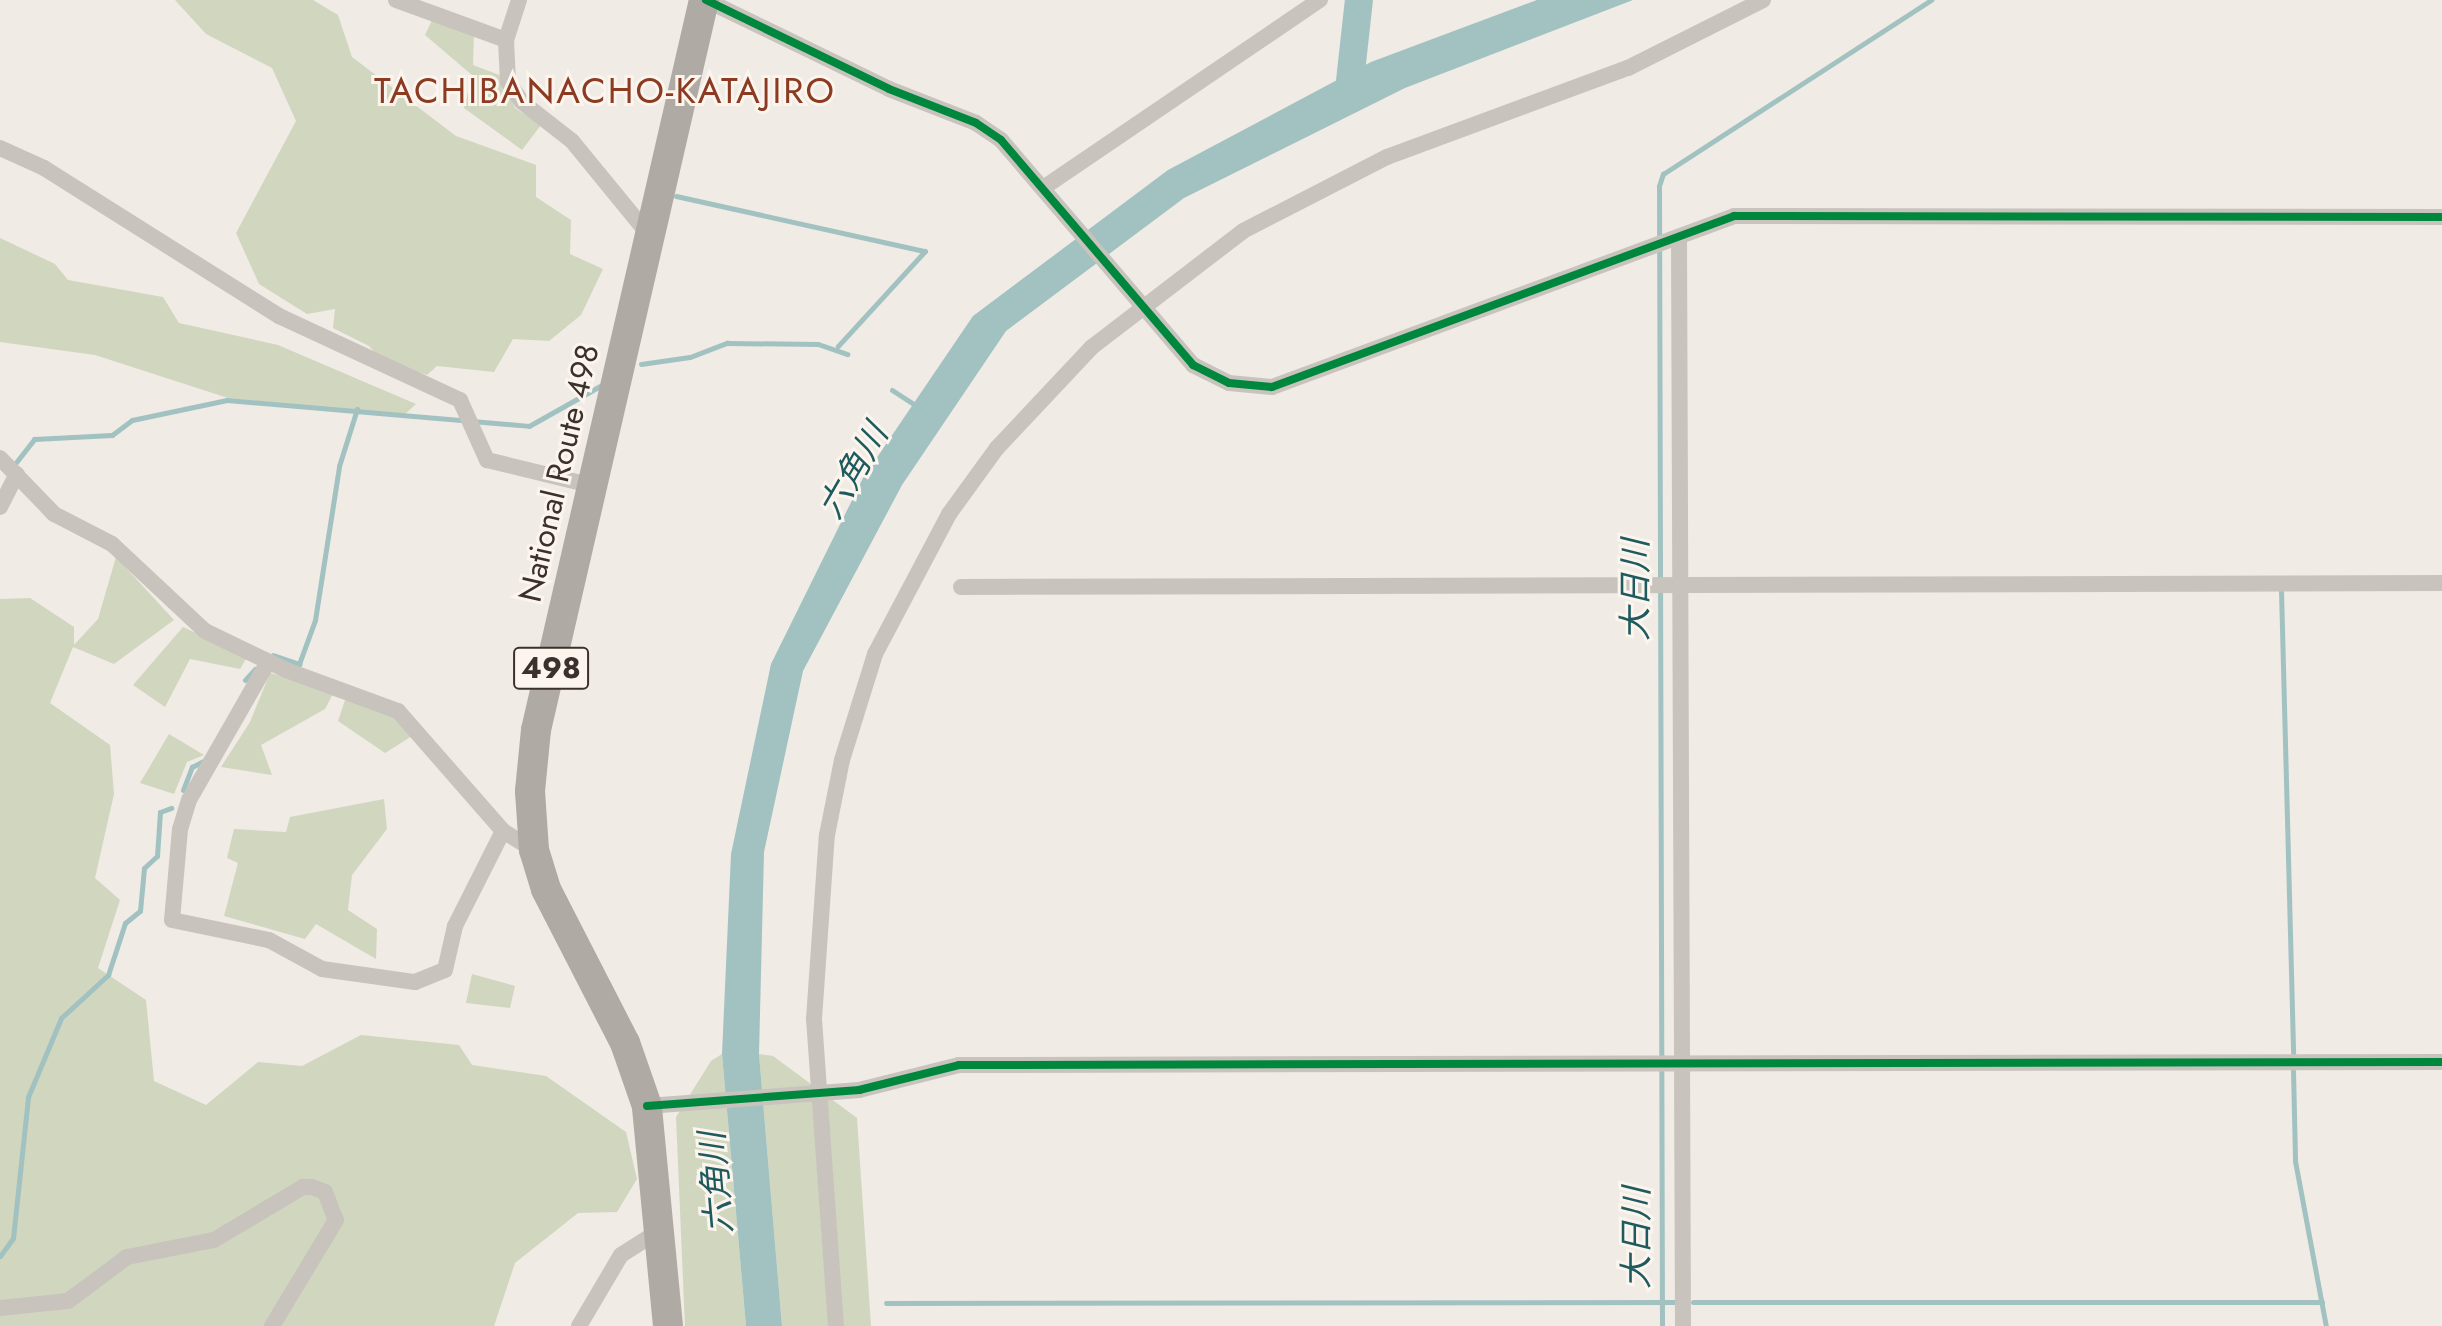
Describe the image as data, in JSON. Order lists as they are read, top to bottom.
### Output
{
  "streets": {
    "highway": ["National Route 498", "498"]
  },
  "districts": ["TACHIBANACHO-KATAJIRO"],
  "water": ["六角川", "大日川"]
}
